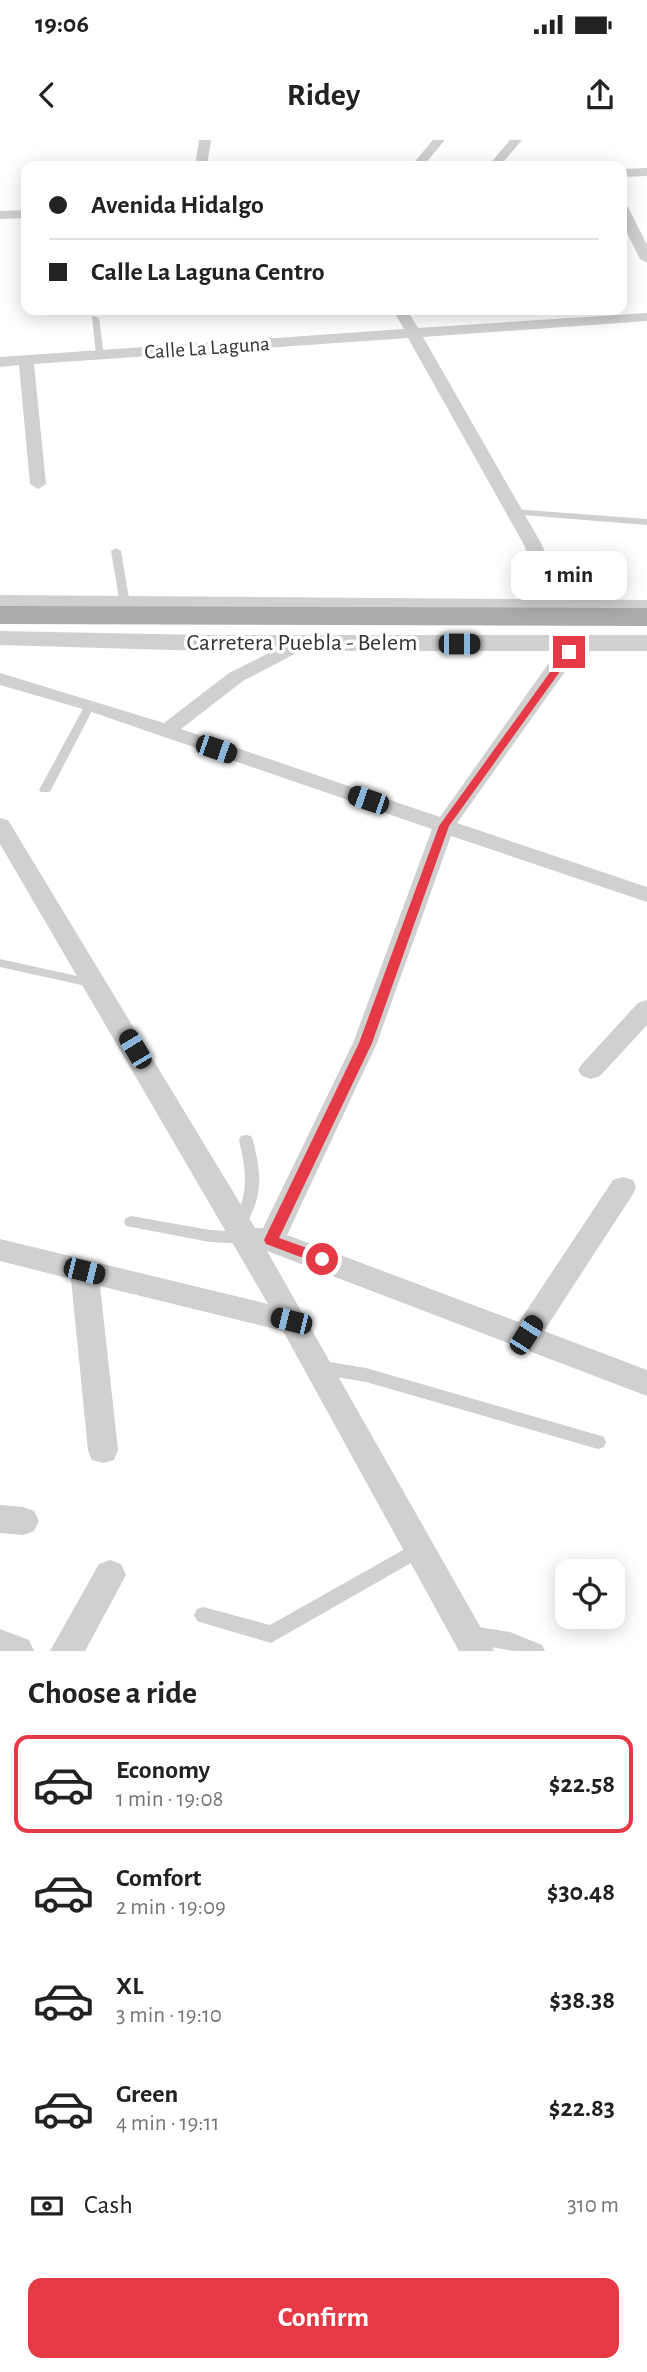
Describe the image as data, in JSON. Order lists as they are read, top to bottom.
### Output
{
  "streets": {
    "main road": ["Carretera Puebla - Belem"],
    "street": ["Calle La Laguna"]
  },
  "page": {
    "status": "19:06",
    "header": "Ridey",
    "banner": ["Avenida Hidalgo", "Calle La Laguna Centro"],
    "bubble": "1 min",
    "heading": "Choose a ride",
    "list": [
      {
        "name": "Economy",
        "note": "1 min · 19:08",
        "value": "$22.58"
      },
      {
        "name": "Comfort",
        "note": "2 min · 19:09",
        "value": "$30.48"
      },
      {
        "name": "XL",
        "note": "3 min · 19:10",
        "value": "$38.38"
      },
      {
        "name": "Green",
        "note": "4 min · 19:11",
        "value": "$22.83"
      }
    ],
    "pay": ["Cash", "310 m"],
    "buttons": "Confirm"
  }
}
